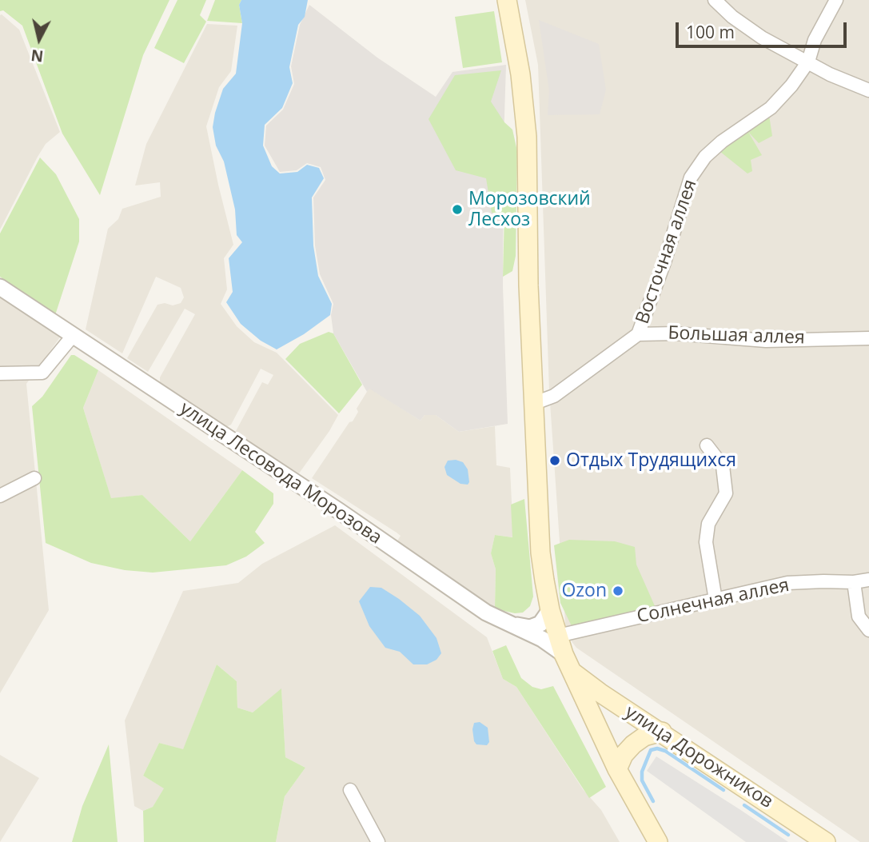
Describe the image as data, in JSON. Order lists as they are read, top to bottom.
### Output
{
  "streets": {
    "main road": ["улица Дорожников"],
    "street": [
      "Восточная аллея",
      "Большая аллея",
      "улица Лесовода Морозова",
      "Солнечная аллея"
    ]
  },
  "crossings": [
    ["Восточная аллея", "Большая аллея"]
  ],
  "places": ["Морозовский Лесхоз", "Отдых Трудящихся", "Ozon"],
  "scale_bar": "100 m",
  "north": "bottom"
}
